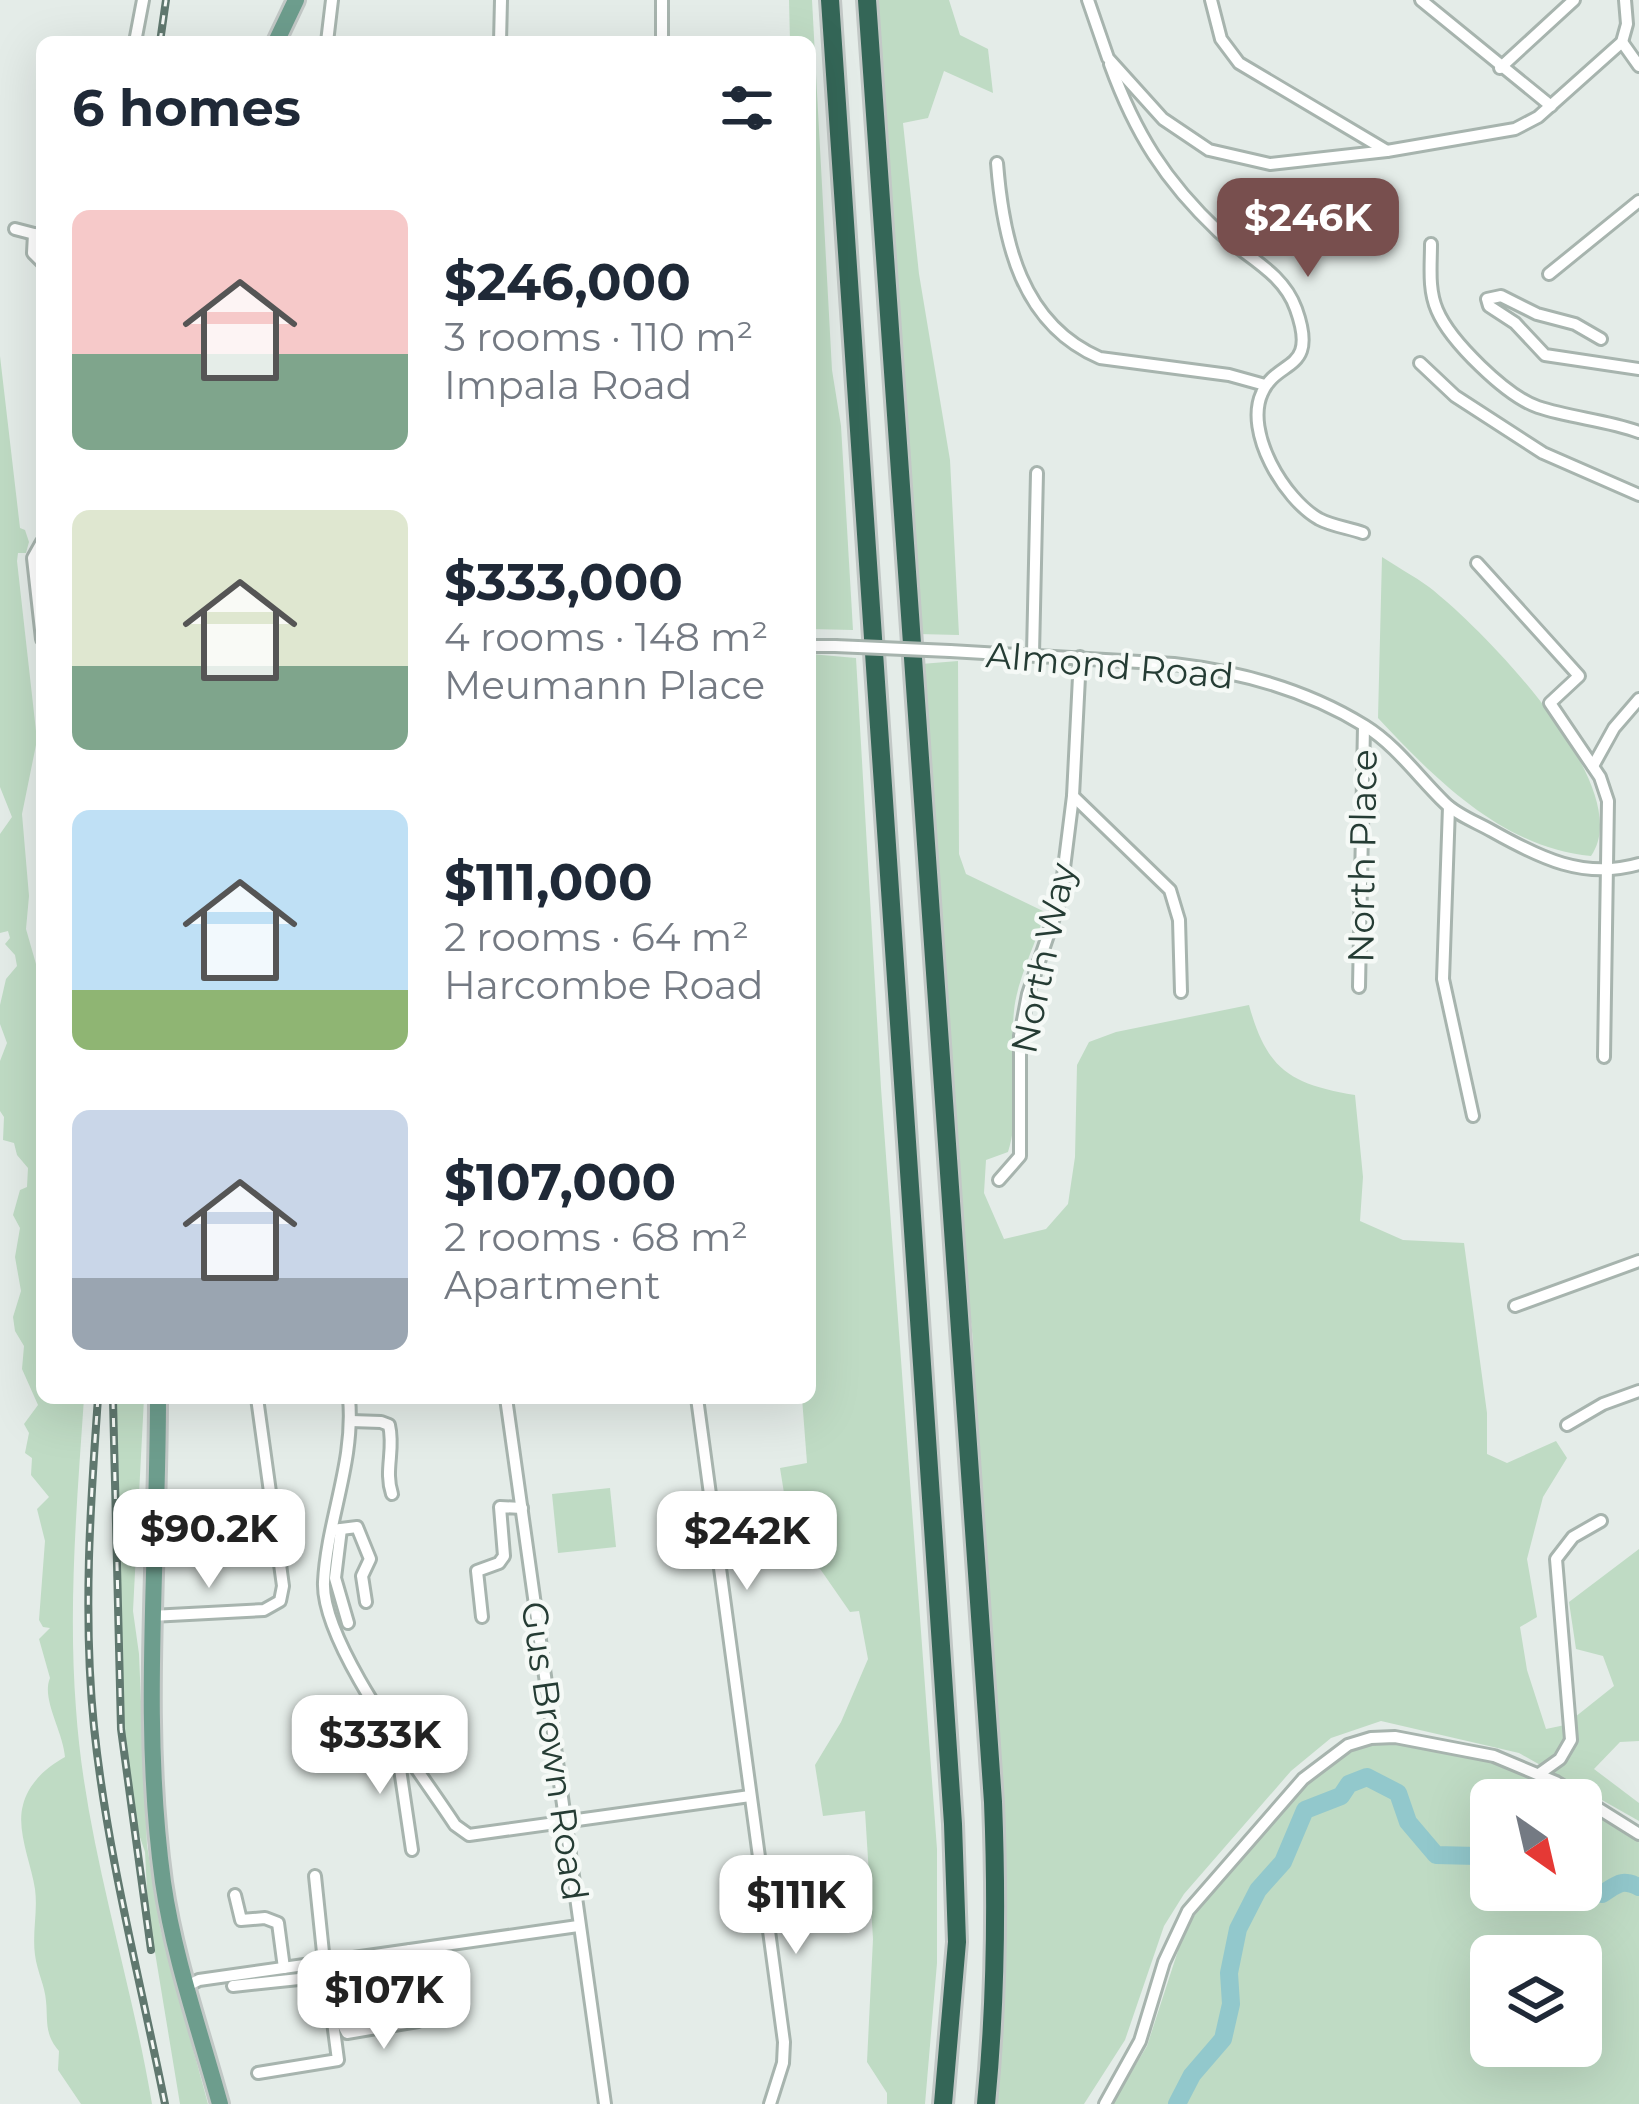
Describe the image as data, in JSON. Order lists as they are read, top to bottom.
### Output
{
  "streets": {
    "street": [
      "Almond Road",
      "North Place",
      "North Way",
      "Gus Brown Road"
    ]
  },
  "crossings": [
    ["Almond Road", "North Place"],
    ["Almond Road", "North Way"]
  ],
  "north": "bottom right",
  "page": {
    "heading": "6 homes",
    "price": [
      "$246K",
      "$90.2K",
      "$242K",
      "$333K",
      "$111K",
      "$107K"
    ],
    "list": [
      {
        "name": "$246,000",
        "note": "3 rooms · 110 m² · Impala Road"
      },
      {
        "name": "$333,000",
        "note": "4 rooms · 148 m² · Meumann Place"
      },
      {
        "name": "$111,000",
        "note": "2 rooms · 64 m² · Harcombe Road"
      },
      {
        "name": "$107,000",
        "note": "2 rooms · 68 m² · Apartment"
      }
    ]
  }
}
